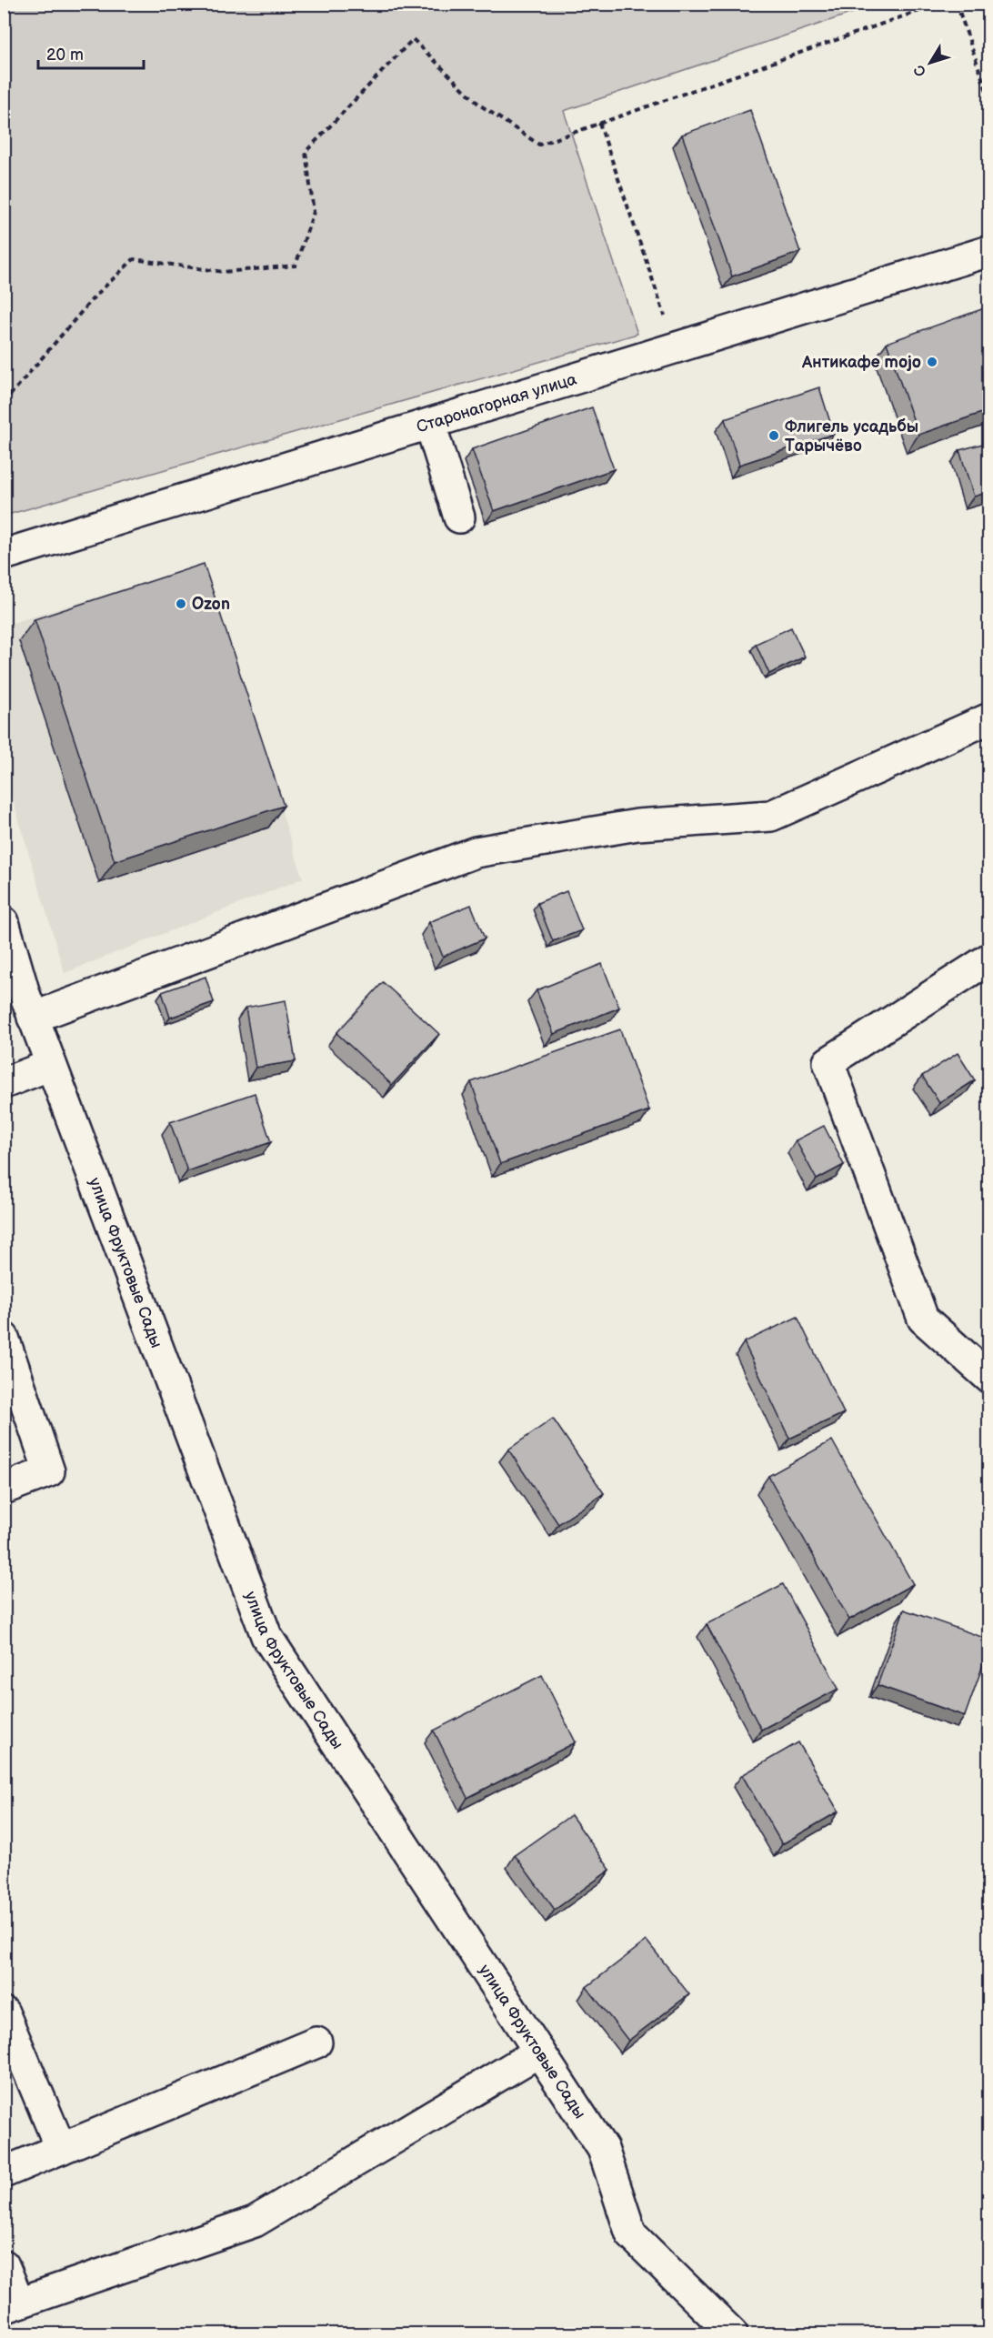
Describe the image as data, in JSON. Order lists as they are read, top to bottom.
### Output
{
  "streets": {
    "street": ["Старонагорная улица", "улица Фруктовые Сады"]
  },
  "places": ["Антикафе mojo", "Флигель усадьбы Тарычёво", "Ozon"],
  "scale_bar": "20 m",
  "north": "bottom left"
}
